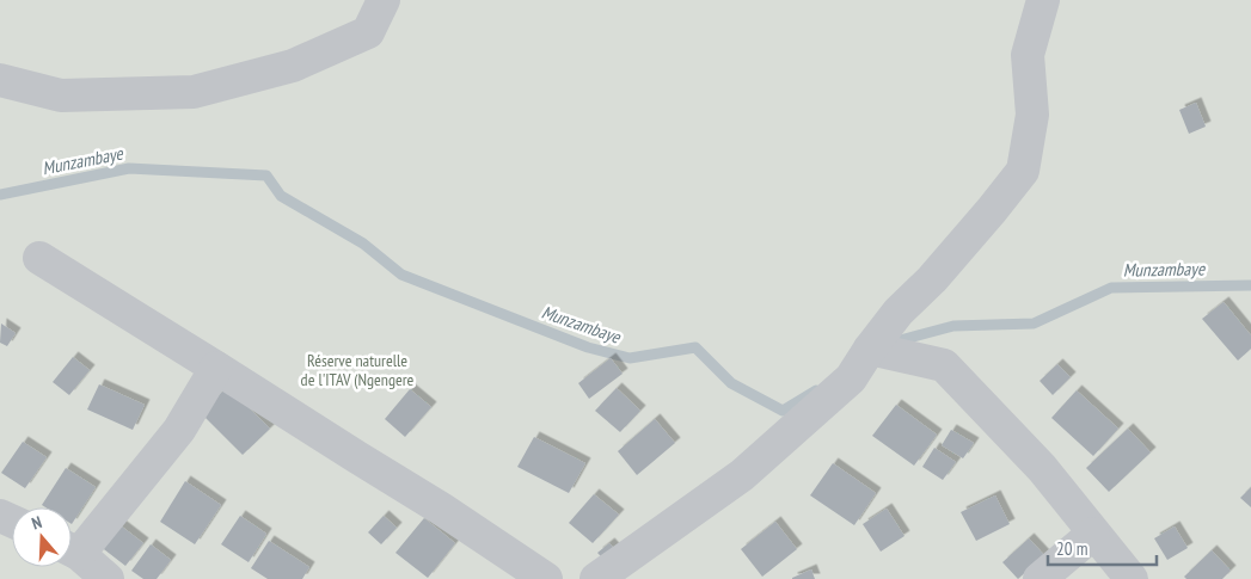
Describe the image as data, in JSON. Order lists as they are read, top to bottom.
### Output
{
  "water": ["Munzambaye"],
  "parks": ["Réserve naturelle de l'ITAV (Ngengere"],
  "scale_bar": "20 m",
  "north": "top"
}
